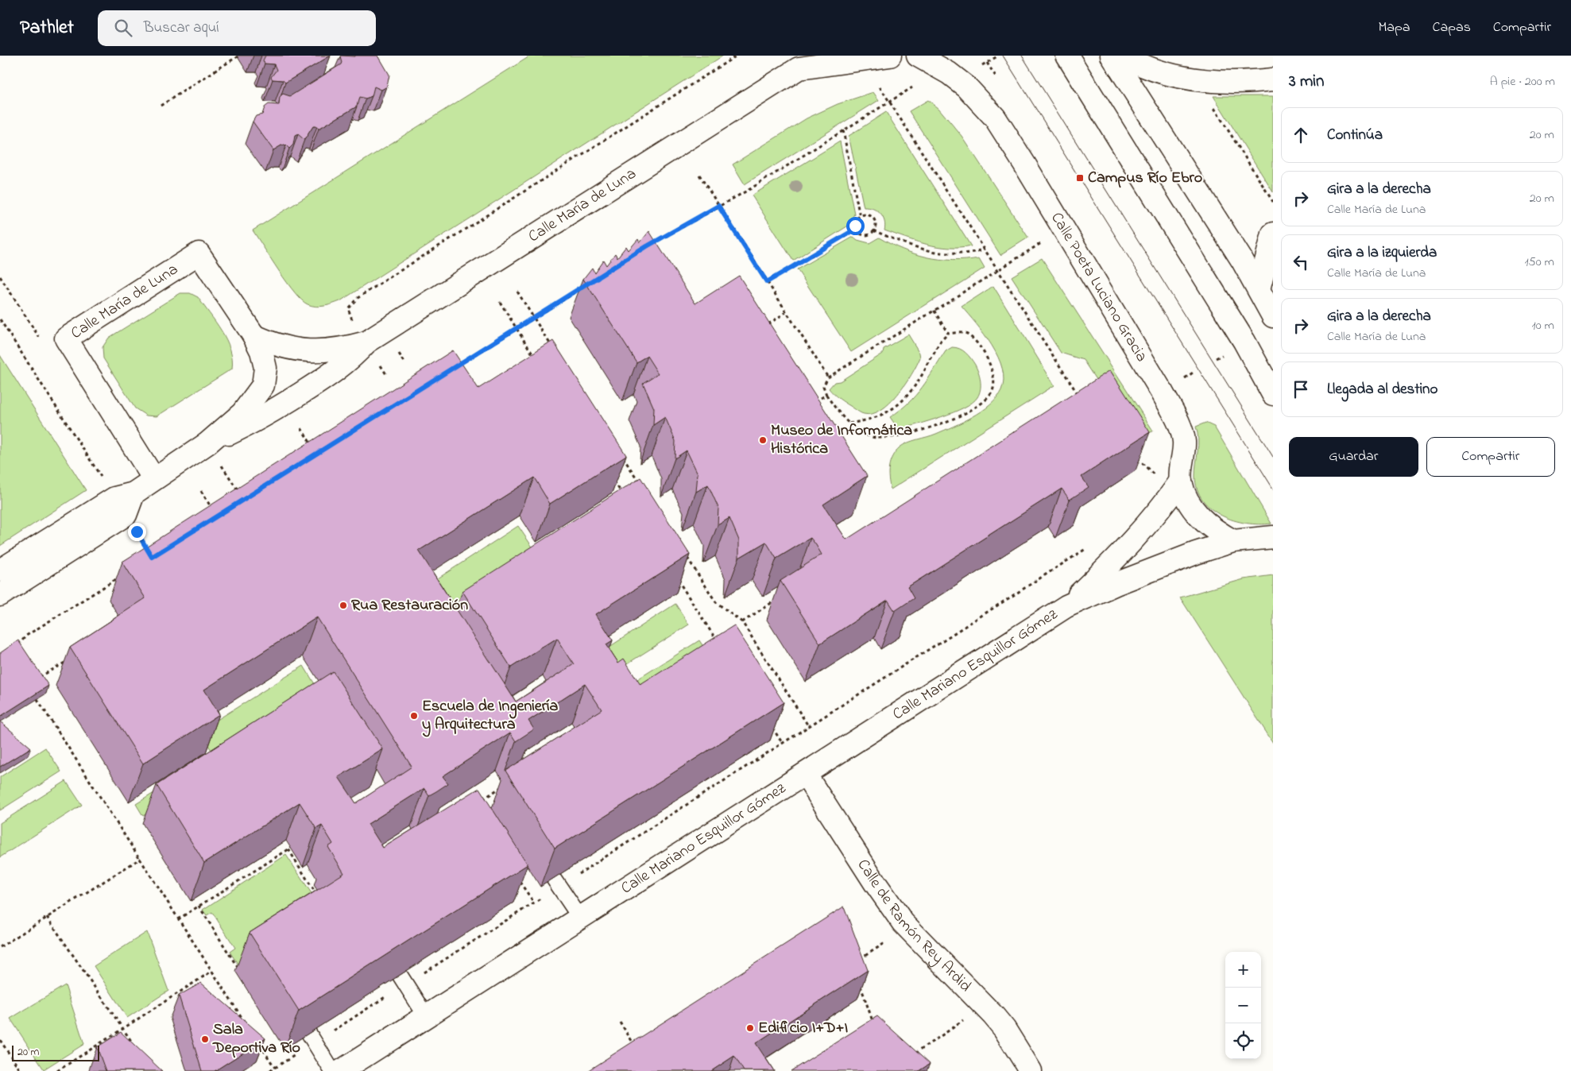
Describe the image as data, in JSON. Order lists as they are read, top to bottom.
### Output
{
  "streets": {
    "street": [
      "Calle María de Luna",
      "Calle Poeta Luciano Gracia",
      "Calle Mariano Esquillor Gómez",
      "Calle de Ramón Rey Ardid"
    ]
  },
  "crossings": [
    ["Calle Poeta Luciano Gracia", "Calle Mariano Esquillor Gómez"],
    ["Calle Mariano Esquillor Gómez", "Calle de Ramón Rey Ardid"]
  ],
  "places": {
    "transit": ["Campus Río Ebro"],
    "other": [
      "Museo de Informática Histórica",
      "Rua Restauración",
      "Escuela de Ingeniería y Arquitectura",
      "Edificio I+D+I",
      "Sala Deportiva Río"
    ]
  },
  "scale_bar": "20 m",
  "page": {
    "header": "Pathlet",
    "search": "Buscar aquí",
    "nav": ["Mapa", "Capas", "Compartir"],
    "heading": ["3 min", "A pie · 200 m"],
    "list": [
      ["Continúa", "20 m"],
      ["Gira a la derecha", "Calle María de Luna", "20 m"],
      ["Gira a la izquierda", "Calle María de Luna", "150 m"],
      ["Gira a la derecha", "Calle María de Luna", "10 m"],
      "Llegada al destino"
    ],
    "buttons": ["Guardar", "Compartir"],
    "map_buttons": ["+", "−"],
    "scale": "20 m"
  }
}
